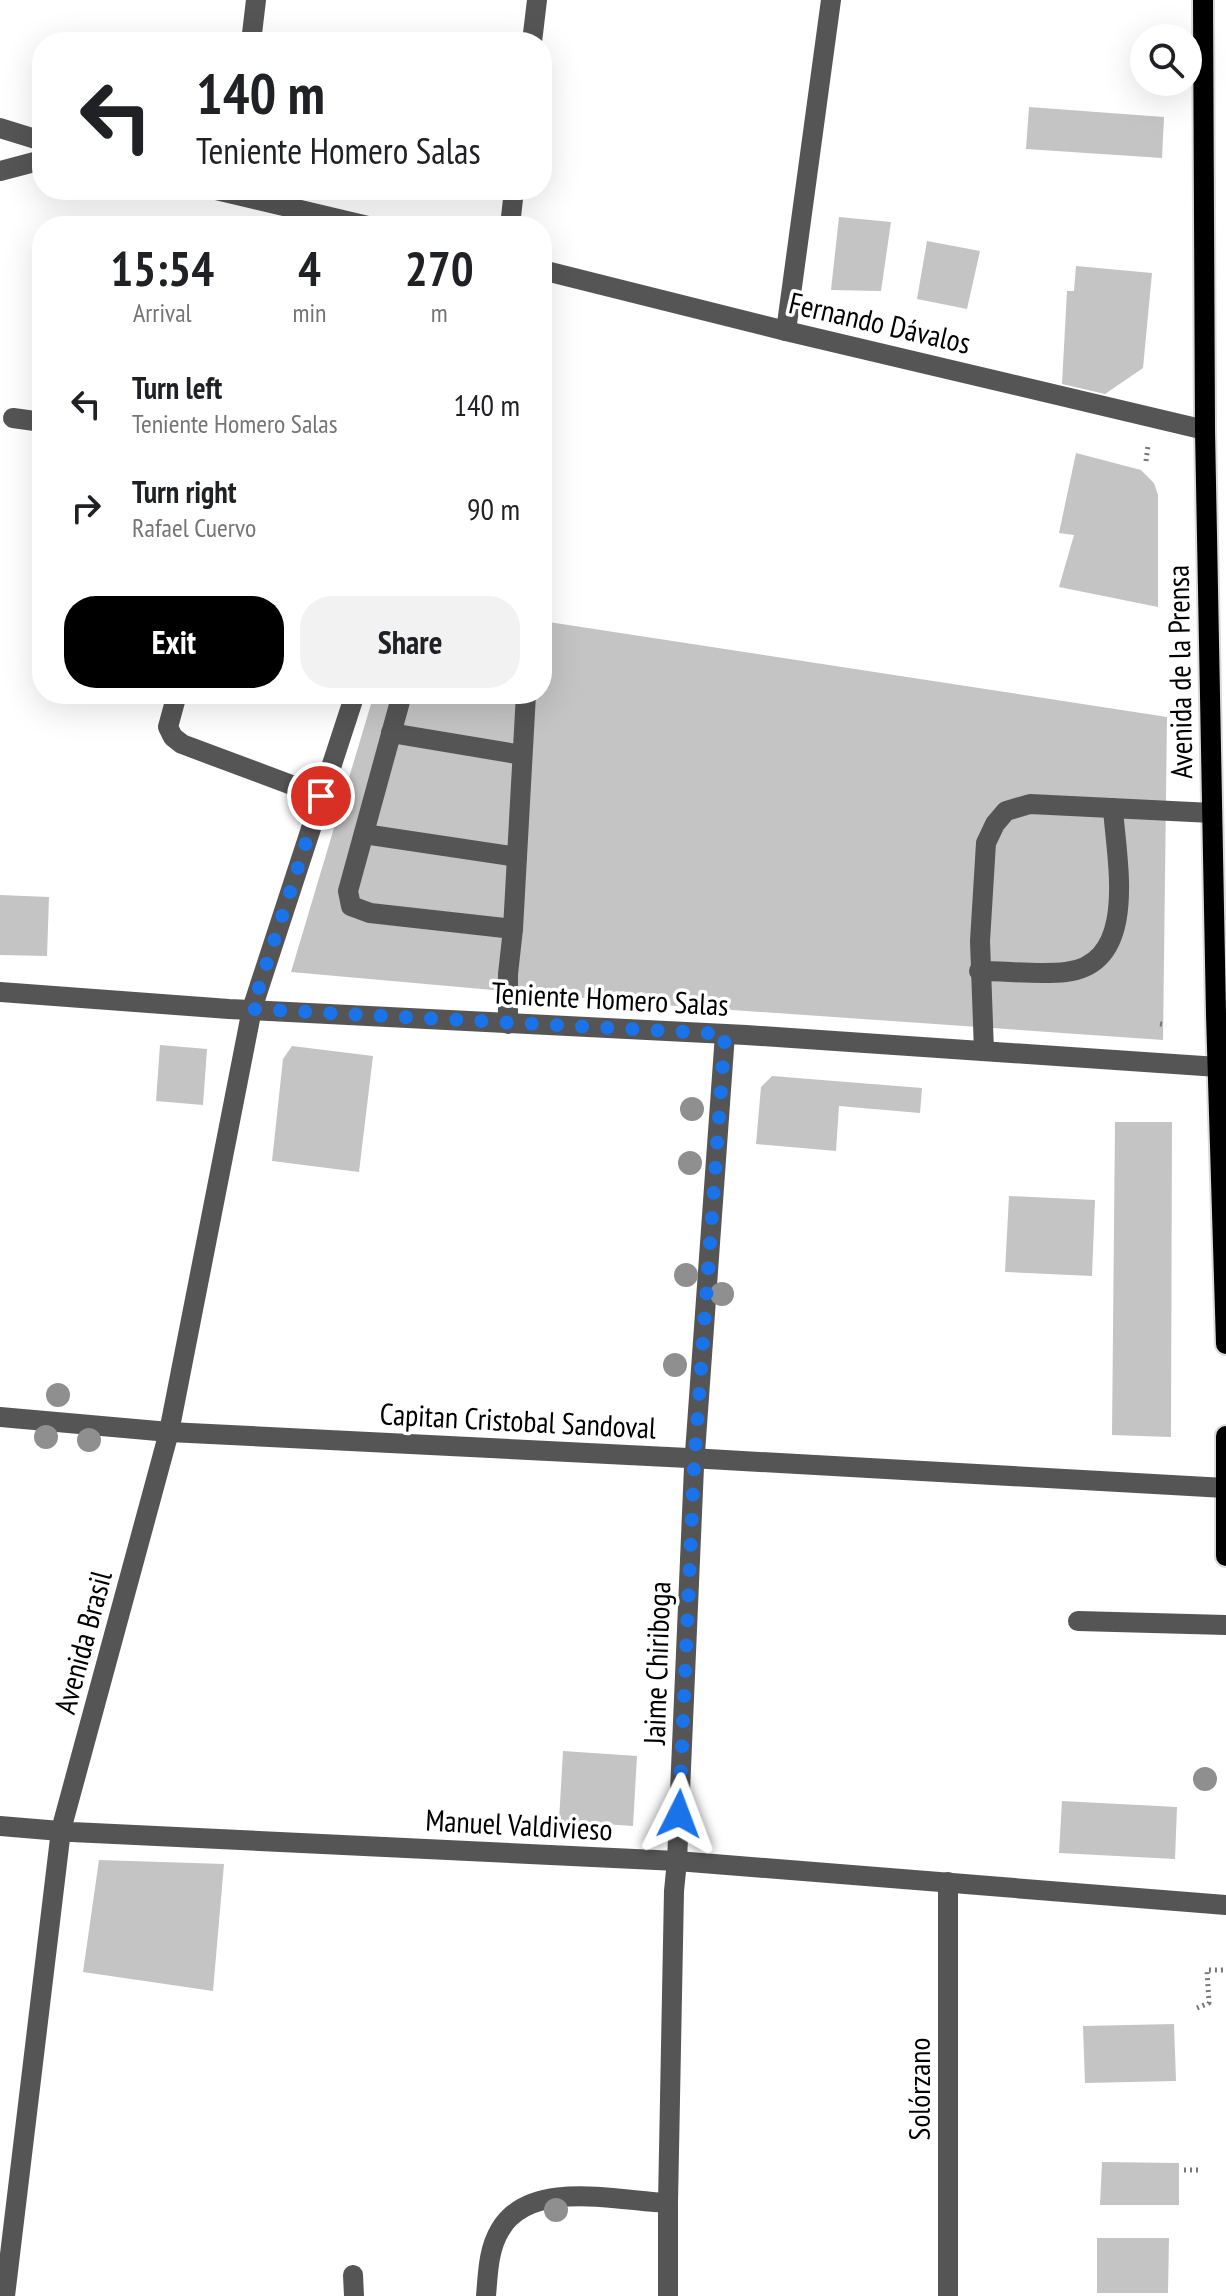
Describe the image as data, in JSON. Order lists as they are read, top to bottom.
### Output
{
  "streets": {
    "main road": ["Avenida de la Prensa"],
    "street": [
      "Fernando Dávalos",
      "Teniente Homero Salas",
      "Capitan Cristobal Sandoval",
      "Avenida Brasil",
      "Jaime Chiriboga",
      "Manuel Valdivieso",
      "Solórzano"
    ]
  },
  "crossings": [
    ["Fernando Dávalos", "Avenida de la Prensa"],
    ["Avenida de la Prensa", "Teniente Homero Salas"],
    ["Teniente Homero Salas", "Avenida Brasil"],
    ["Teniente Homero Salas", "Jaime Chiriboga"],
    ["Capitan Cristobal Sandoval", "Avenida Brasil"],
    ["Capitan Cristobal Sandoval", "Jaime Chiriboga"],
    ["Avenida Brasil", "Manuel Valdivieso"],
    ["Jaime Chiriboga", "Manuel Valdivieso"],
    ["Manuel Valdivieso", "Solórzano"]
  ],
  "page": {
    "turn": ["140 m", "Teniente Homero Salas"],
    "eta": [
      "15:54",
      "Arrival",
      "4",
      "min",
      "270",
      "m"
    ],
    "list": [
      {
        "name": "Turn left",
        "note": "Teniente Homero Salas",
        "value": "140 m"
      },
      {
        "name": "Turn right",
        "note": "Rafael Cuervo",
        "value": "90 m"
      }
    ],
    "buttons": ["Exit", "Share"]
  }
}
